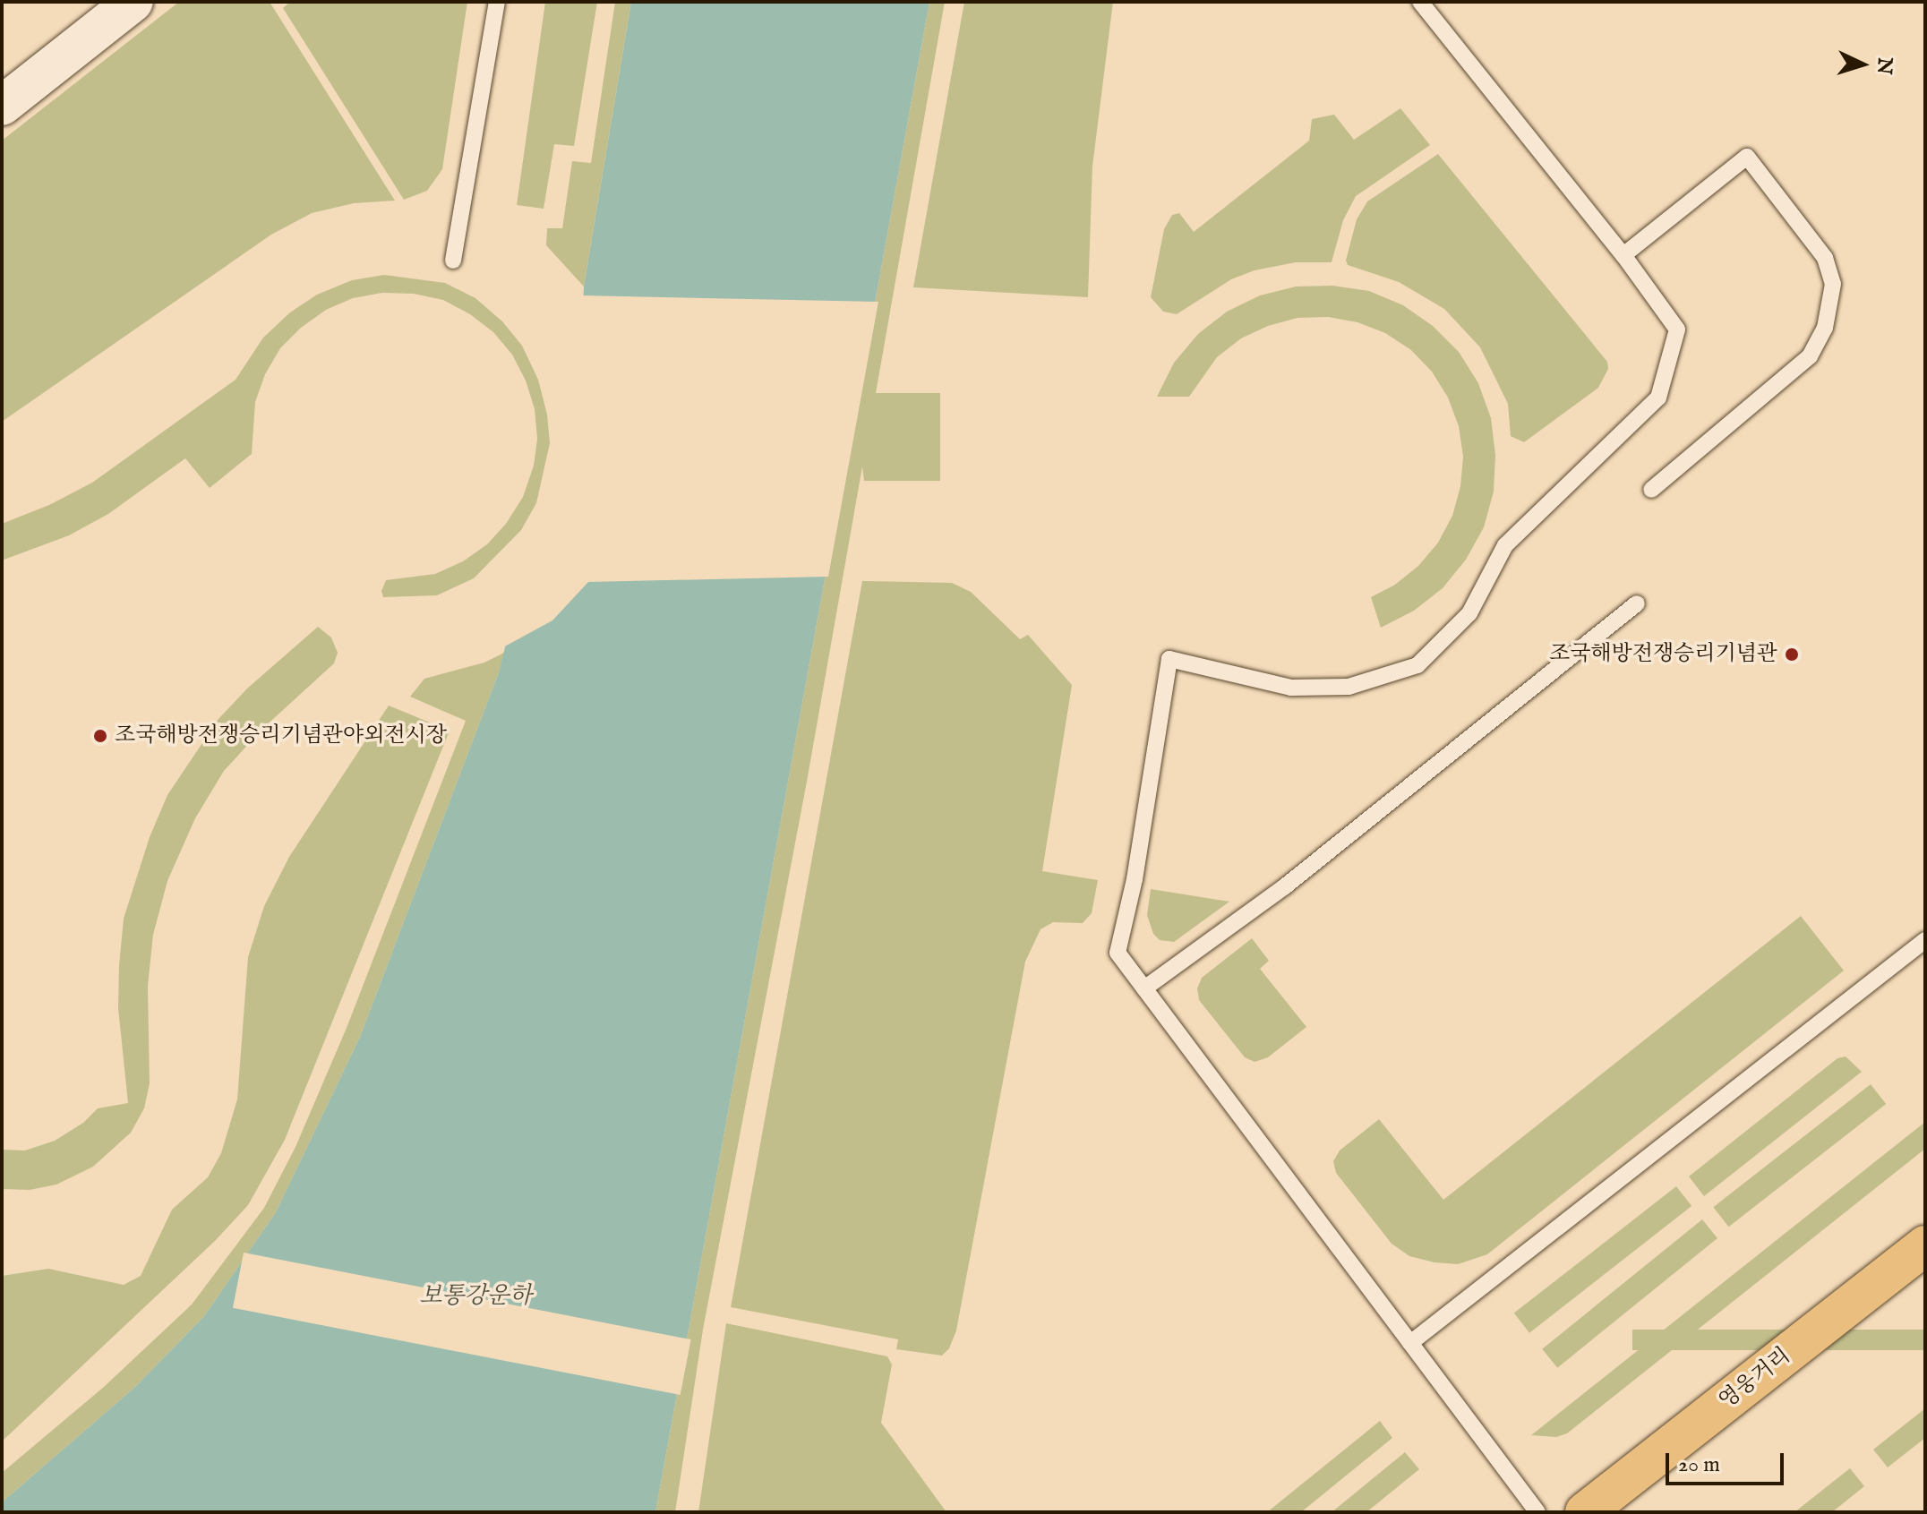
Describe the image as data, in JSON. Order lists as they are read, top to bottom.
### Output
{
  "streets": {
    "main road": ["영웅거리"]
  },
  "water": ["보통강운하"],
  "places": ["조국해방전쟁승리기념관", "조국해방전쟁승리기념관야외전시장"],
  "scale_bar": "20 m",
  "north": "right"
}
